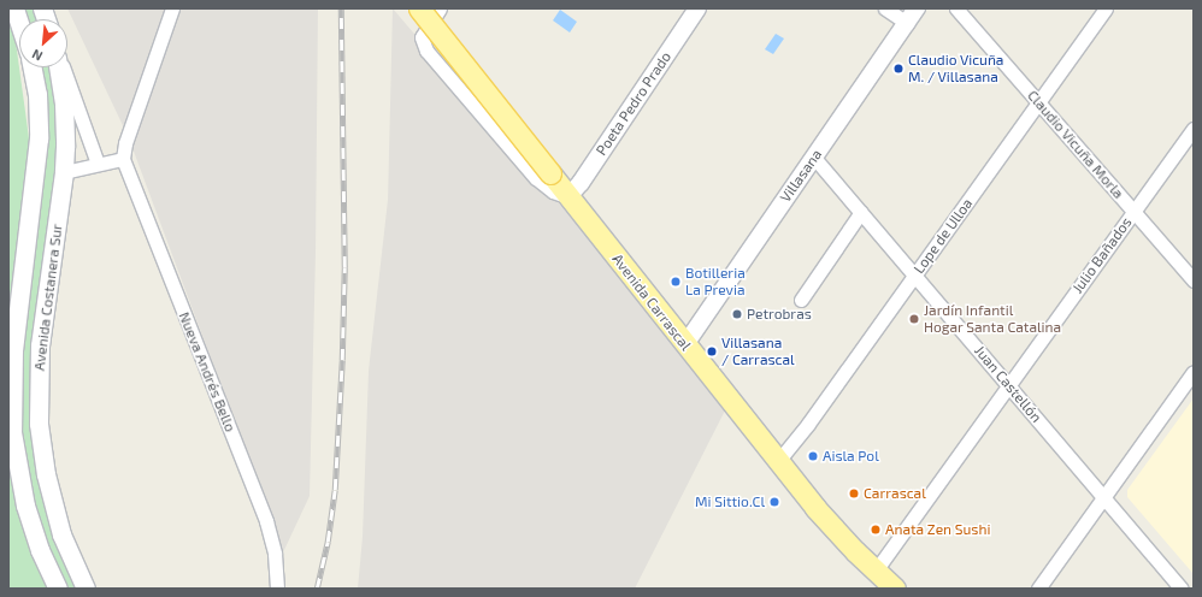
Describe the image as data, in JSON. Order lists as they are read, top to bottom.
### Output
{
  "streets": {
    "main road": ["Avenida Costanera Sur", "Avenida Carrascal"],
    "street": [
      "Poeta Pedro Prado",
      "Claudio Vicuña Morla",
      "Villasana",
      "Lope de Ulloa",
      "Julio Bañados",
      "Nueva Andrés Bello",
      "Juan Castellón"
    ]
  },
  "crossings": [
    ["Poeta Pedro Prado", "Avenida Carrascal"],
    ["Claudio Vicuña Morla", "Lope de Ulloa"],
    ["Claudio Vicuña Morla", "Julio Bañados"],
    ["Villasana", "Avenida Carrascal"],
    ["Villasana", "Juan Castellón"],
    ["Lope de Ulloa", "Avenida Carrascal"],
    ["Lope de Ulloa", "Juan Castellón"],
    ["Julio Bañados", "Avenida Carrascal"],
    ["Julio Bañados", "Juan Castellón"]
  ],
  "places": [
    "Claudio Vicuña M. / Villasana",
    "Botilleria La Previa",
    "Petrobras",
    "Jardín Infantil Hogar Santa Catalina",
    "Villasana / Carrascal",
    "Aisla Pol",
    "Carrascal",
    "Mi Sittio.Cl",
    "Anata Zen Sushi"
  ],
  "north": "bottom left"
}
